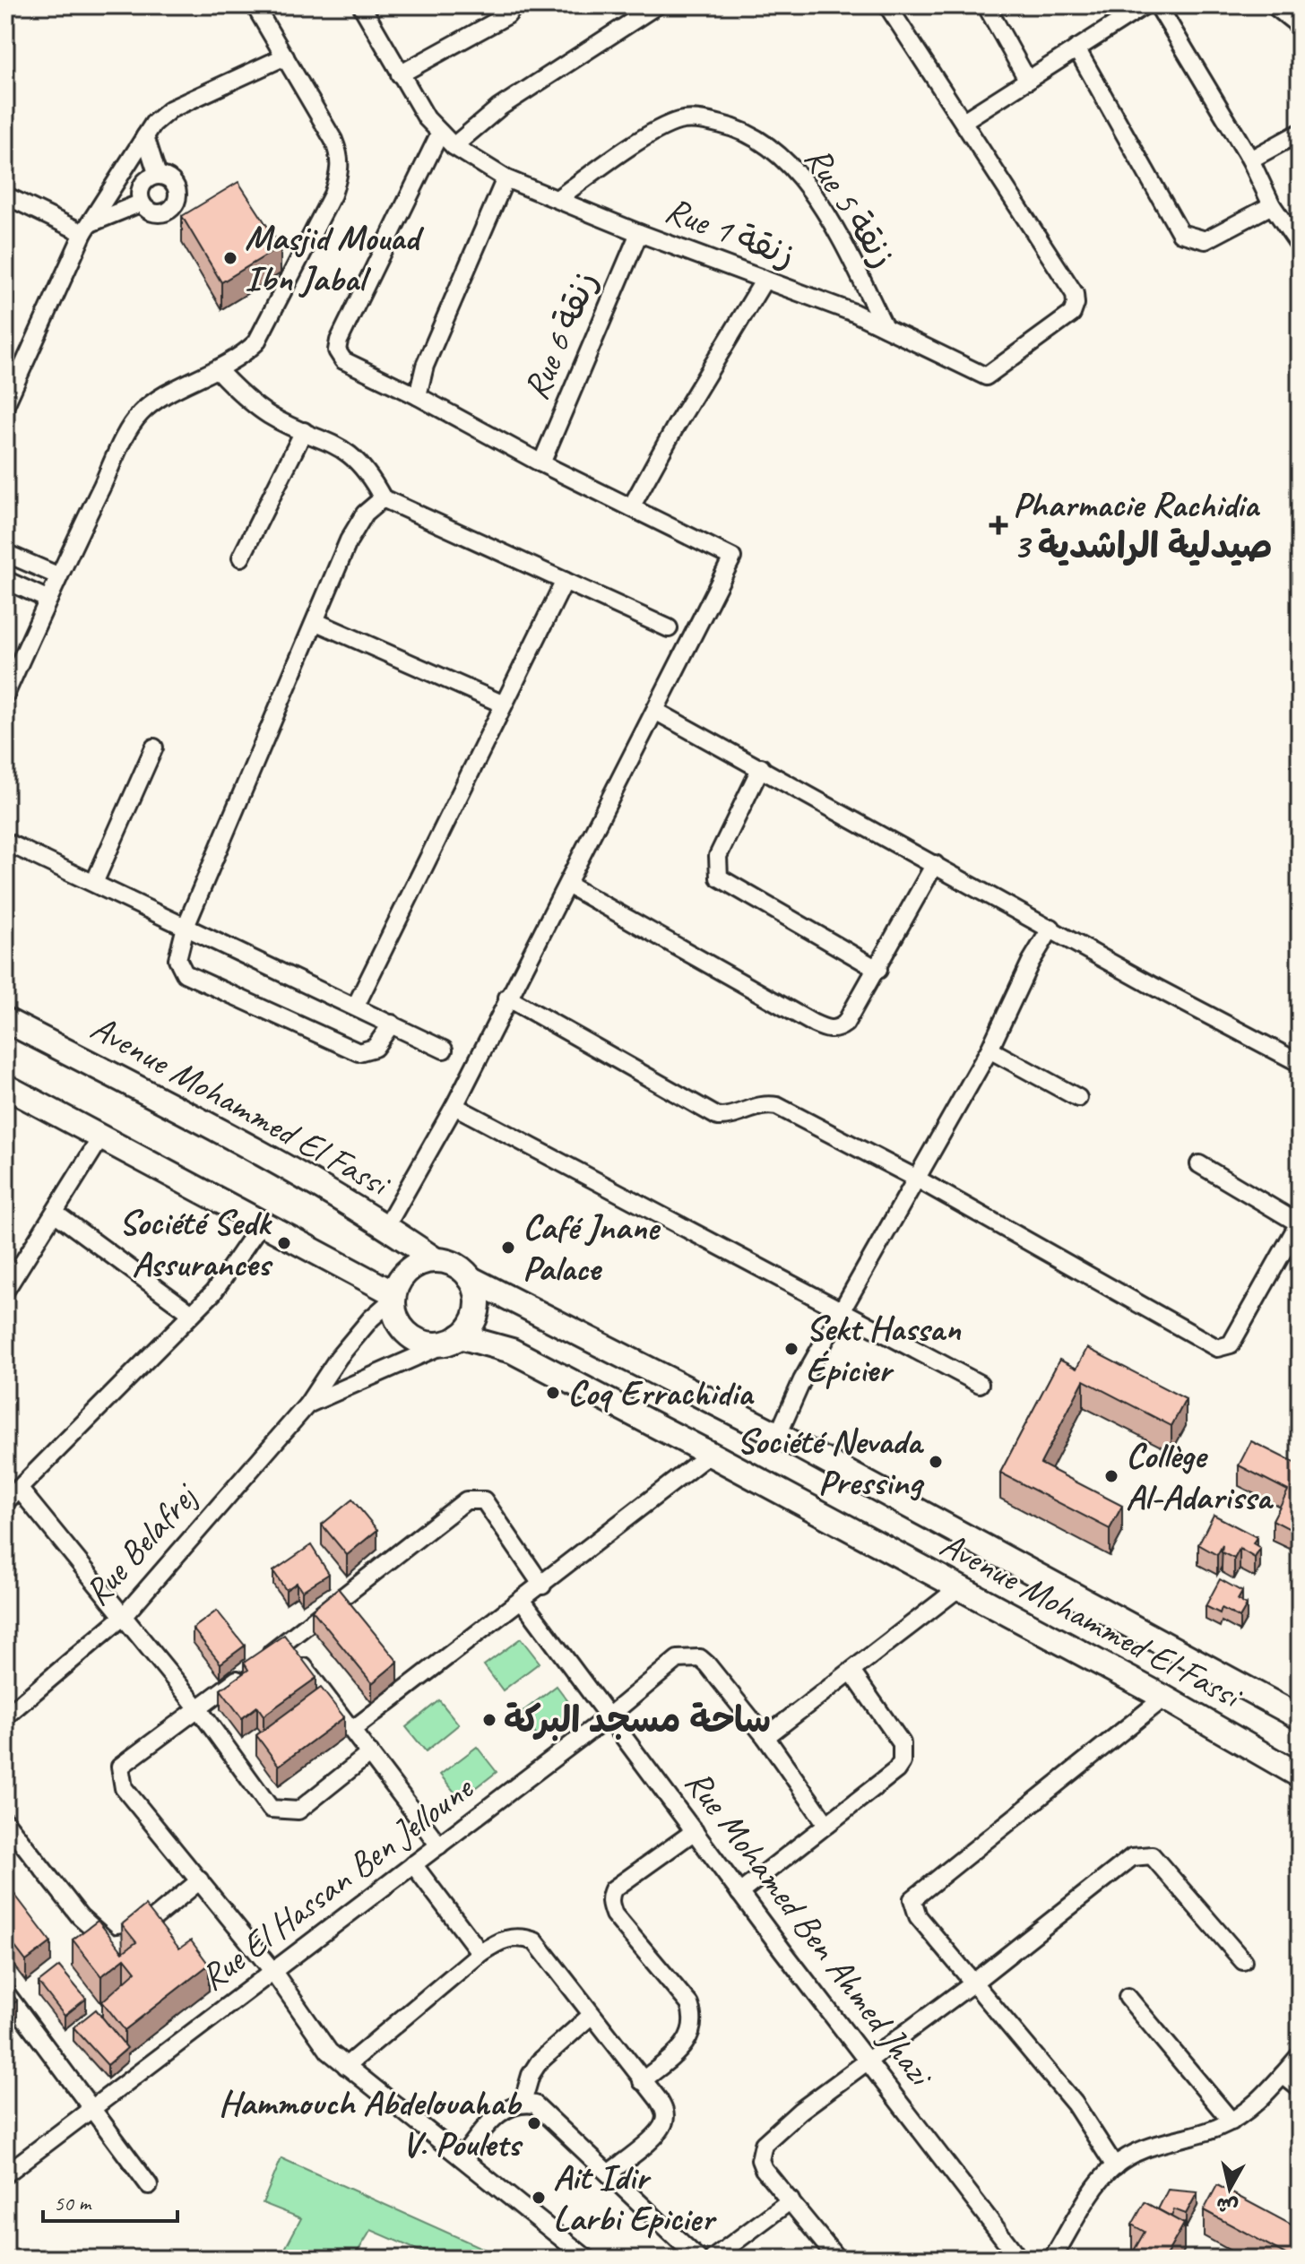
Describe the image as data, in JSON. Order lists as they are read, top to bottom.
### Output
{
  "streets": {
    "main road": ["Avenue Mohammed El Fassi"],
    "street": [
      "Rue 5 زنقة",
      "Rue 1 زنقة",
      "Rue 6 زنقة",
      "Rue Belafrej",
      "Rue El Hassan Ben Jelloune",
      "Rue Mohamed Ben Ahmed Jhazi"
    ]
  },
  "crossings": [
    ["Rue 5 زنقة", "Rue 1 زنقة"],
    ["Rue 1 زنقة", "Rue 6 زنقة"],
    ["Avenue Mohammed El Fassi", "Rue Belafrej"],
    ["Rue El Hassan Ben Jelloune", "Rue Mohamed Ben Ahmed Jhazi"]
  ],
  "places": {
    "other": [
      "Masjid Mouad Ibn Jabal",
      "Société Sedk Assurances",
      "Café Jnane Palace",
      "Sekt Hassan Épicier",
      "Coq Errachidia",
      "Société Nevada Pressing",
      "Collège Al-Adarissa",
      "ساحة مسجد البركة",
      "Hammouch Abdelouahab V. Poulets",
      "Ait Idir Larbi Epicier"
    ],
    "health": ["Pharmacie Rachidia 3 صيدلية الراشدية"]
  },
  "scale_bar": "50 m",
  "north": "bottom"
}
